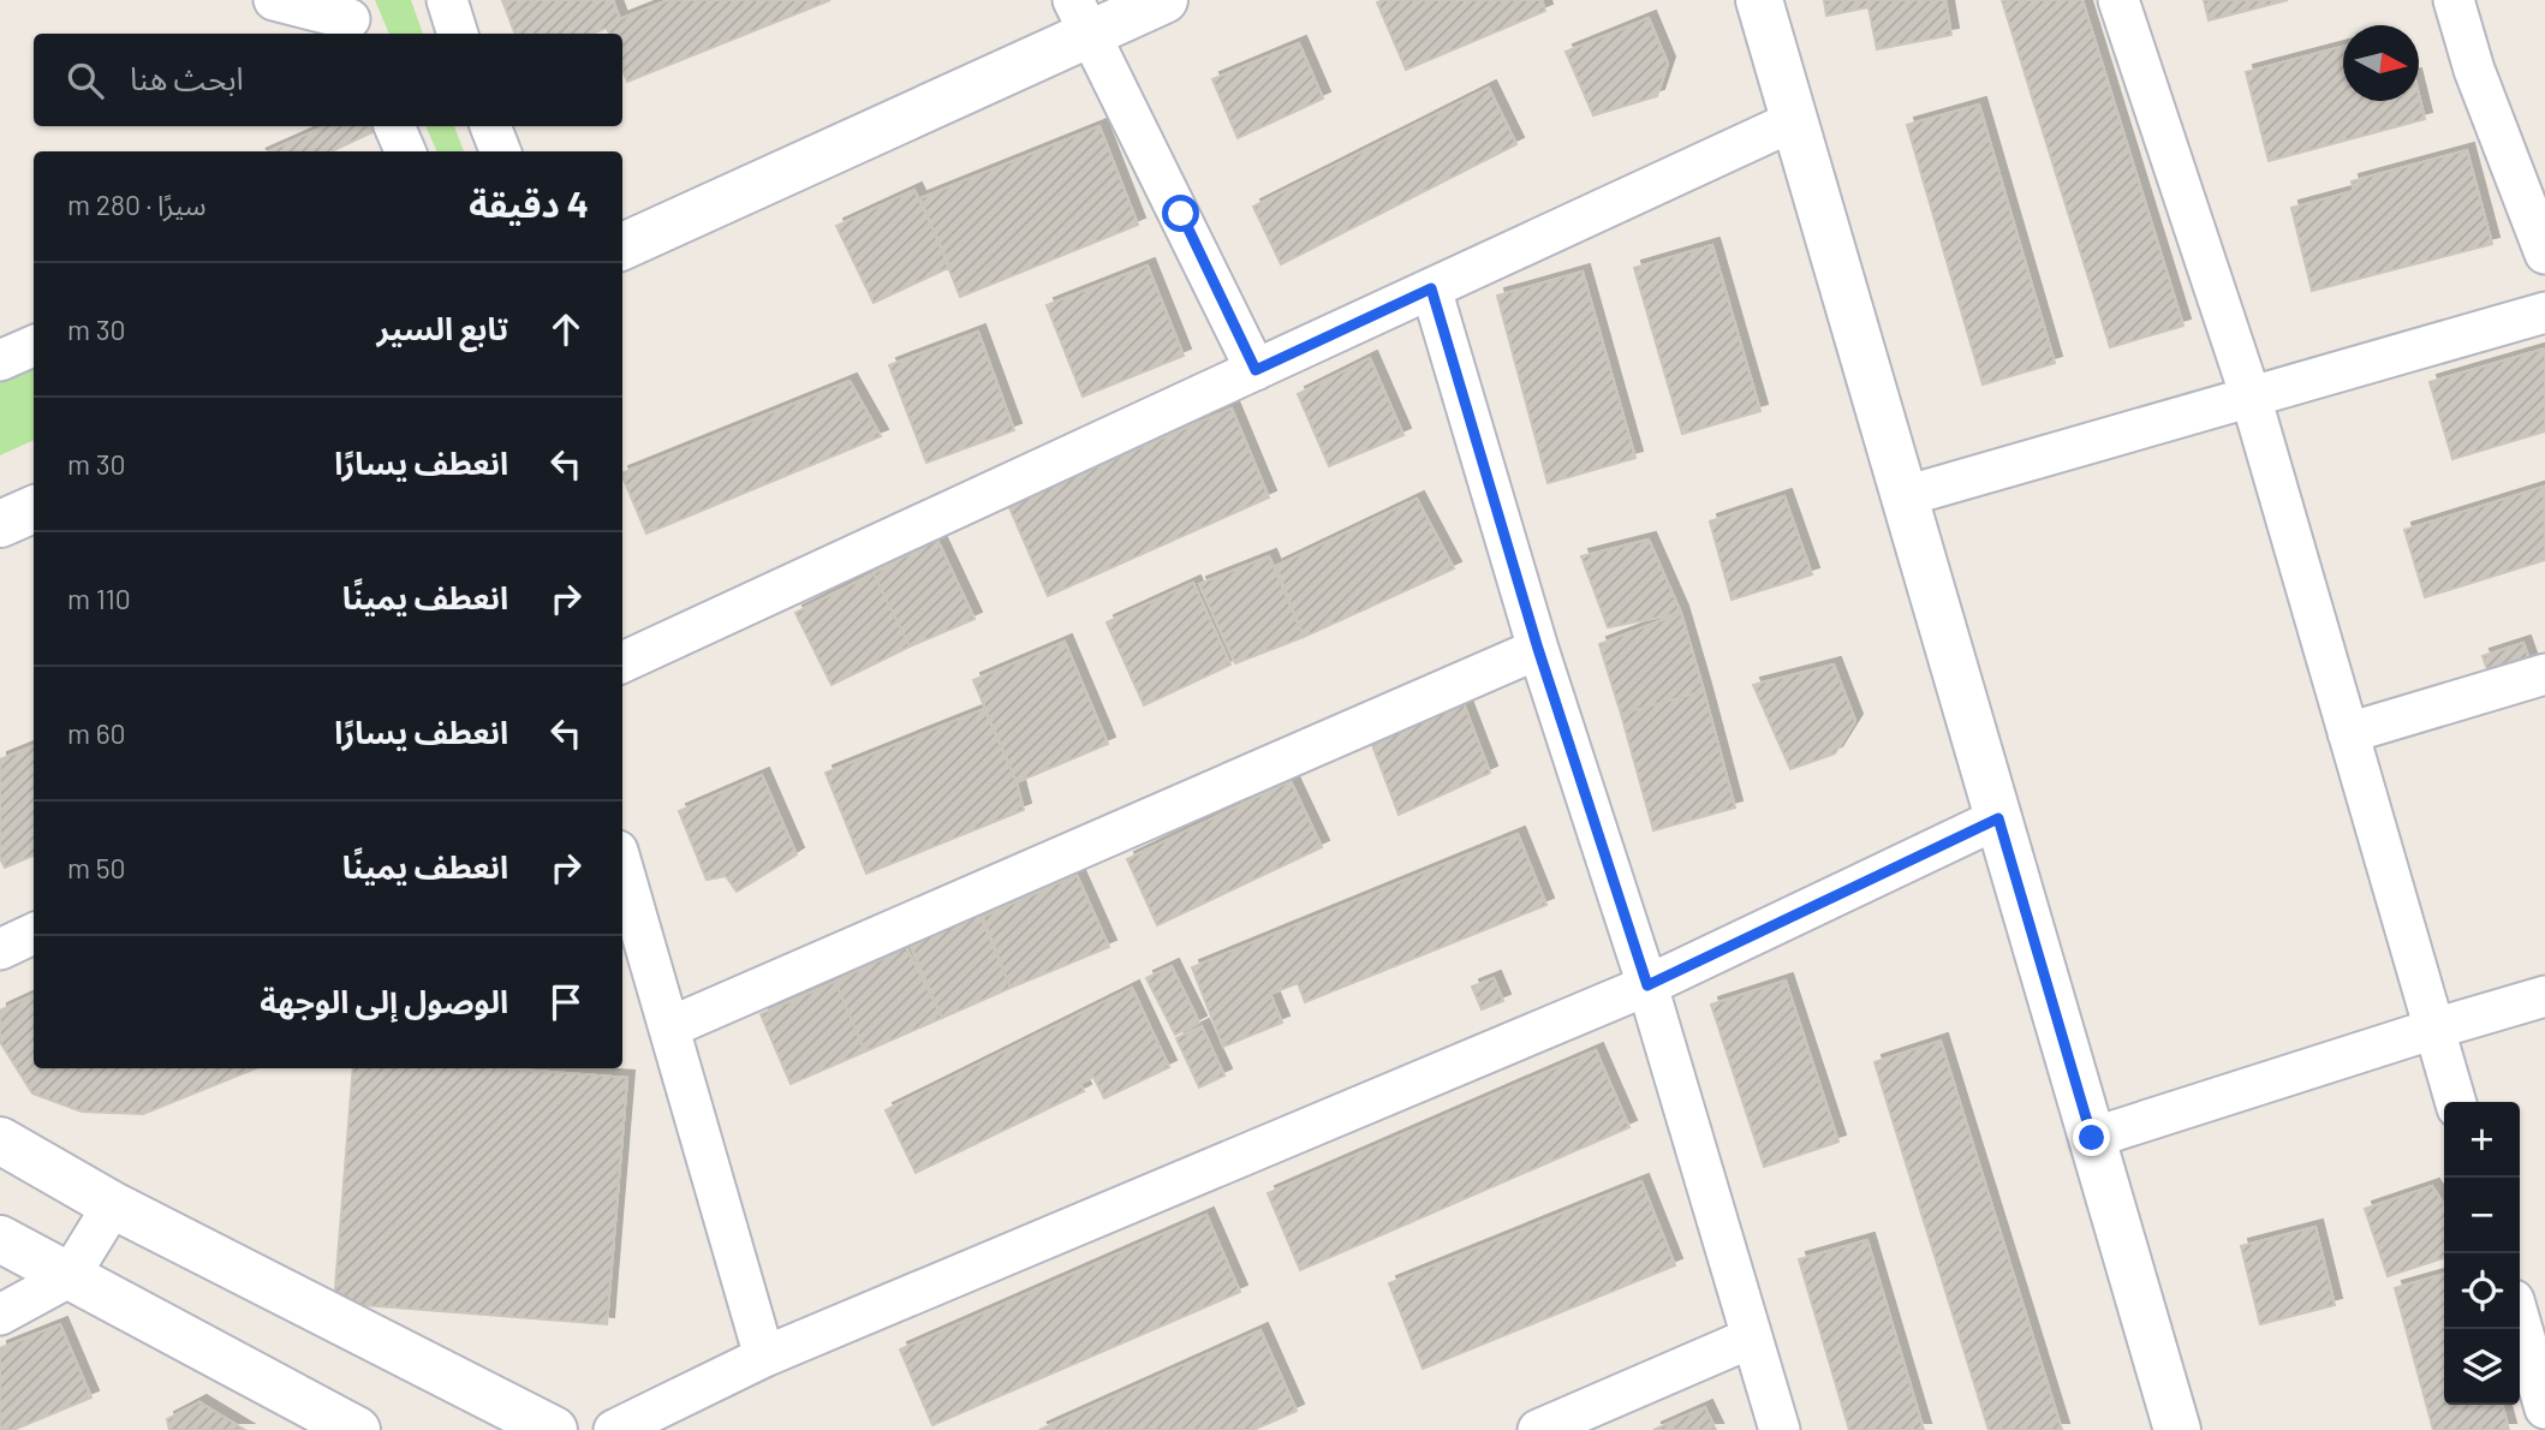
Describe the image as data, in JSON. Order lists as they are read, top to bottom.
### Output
{
  "north": "right",
  "page": {
    "search": "ابحث هنا",
    "heading": ["4 دقيقة", "سيرًا · 280 m"],
    "list": [
      ["تابع السير", "30 m"],
      ["انعطف يسارًا", "30 m"],
      ["انعطف يمينًا", "110 m"],
      ["انعطف يسارًا", "60 m"],
      ["انعطف يمينًا", "50 m"],
      "الوصول إلى الوجهة"
    ],
    "map_buttons": ["+", "−"]
  }
}
